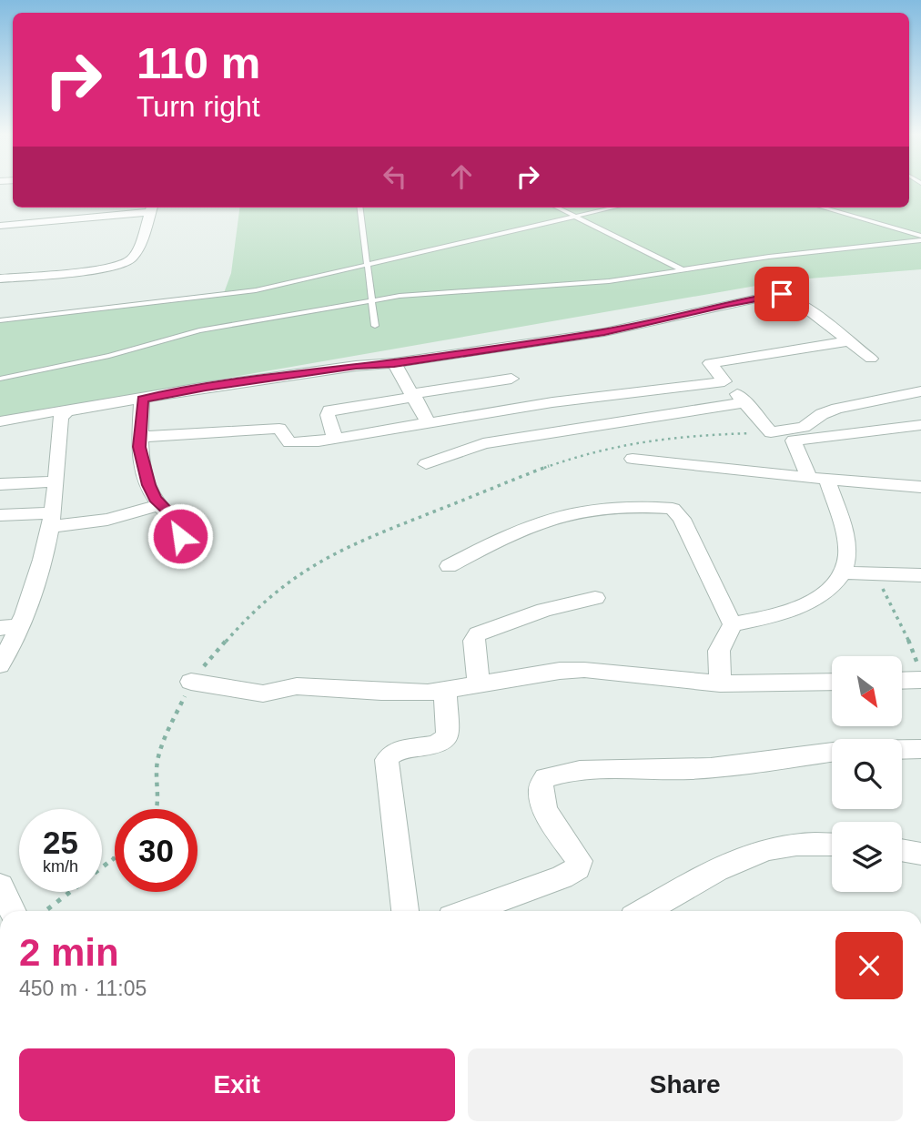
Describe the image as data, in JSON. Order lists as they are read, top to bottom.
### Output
{
  "north": "bottom right",
  "page": {
    "turn": ["110 m", "Turn right"],
    "speed": "25 km/h",
    "limit": "30",
    "heading": ["2 min", "450 m · 11:05"],
    "buttons": ["Exit", "Share"]
  }
}
